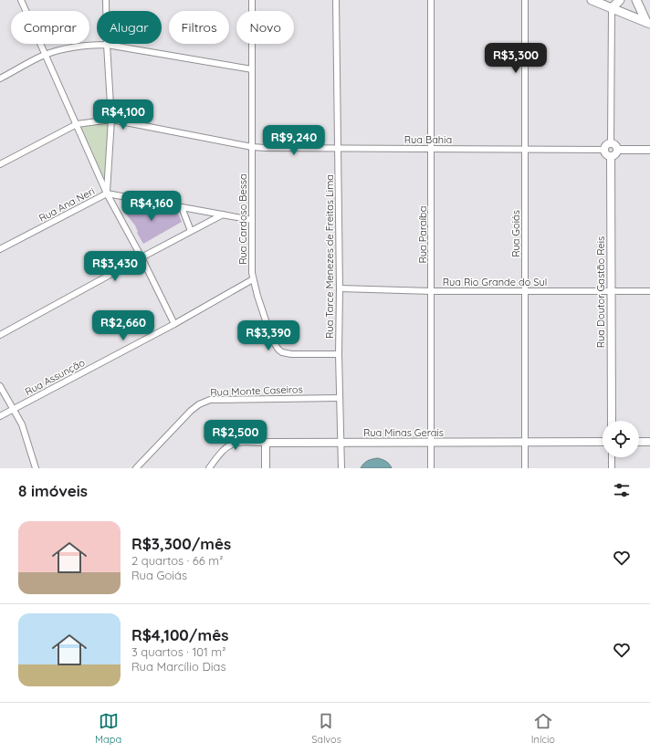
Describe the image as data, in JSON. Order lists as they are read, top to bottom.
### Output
{
  "streets": {
    "street": [
      "Rua Bahia",
      "Rua Ana Neri",
      "Rua Cardoso Bessa",
      "Rua Goiás",
      "Rua Paraíba",
      "Rua Tarce Menezes de Freitas Lima",
      "Rua Rio Grande do Sul",
      "Rua Doutor Gastão Reis",
      "Rua Assunção",
      "Rua Monte Caseiros",
      "Rua Minas Gerais"
    ]
  },
  "crossings": [
    ["Rua Bahia", "Rua Cardoso Bessa"],
    ["Rua Bahia", "Rua Goiás"],
    ["Rua Bahia", "Rua Paraíba"],
    ["Rua Bahia", "Rua Tarce Menezes de Freitas Lima"],
    ["Rua Bahia", "Rua Doutor Gastão Reis"],
    ["Rua Ana Neri", "Rua Cardoso Bessa"],
    ["Rua Cardoso Bessa", "Rua Tarce Menezes de Freitas Lima"],
    ["Rua Cardoso Bessa", "Rua Assunção"],
    ["Rua Goiás", "Rua Rio Grande do Sul"],
    ["Rua Goiás", "Rua Minas Gerais"],
    ["Rua Paraíba", "Rua Rio Grande do Sul"],
    ["Rua Paraíba", "Rua Minas Gerais"],
    ["Rua Tarce Menezes de Freitas Lima", "Rua Rio Grande do Sul"],
    ["Rua Tarce Menezes de Freitas Lima", "Rua Monte Caseiros"],
    ["Rua Tarce Menezes de Freitas Lima", "Rua Minas Gerais"],
    ["Rua Rio Grande do Sul", "Rua Doutor Gastão Reis"]
  ],
  "page": {
    "chip": [
      "Comprar",
      "Alugar",
      "Filtros",
      "Novo"
    ],
    "price": [
      "R$3,300",
      "R$4,100",
      "R$9,240",
      "R$4,160",
      "R$3,430",
      "R$2,660",
      "R$3,390",
      "R$2,500"
    ],
    "heading": "8 imóveis",
    "list": [
      {
        "name": "R$3,300/mês",
        "note": "2 quartos · 66 m² · Rua Goiás"
      },
      {
        "name": "R$4,100/mês",
        "note": "3 quartos · 101 m² · Rua Marcílio Dias"
      }
    ],
    "tabs": ["Mapa", "Salvos", "Início"]
  }
}
